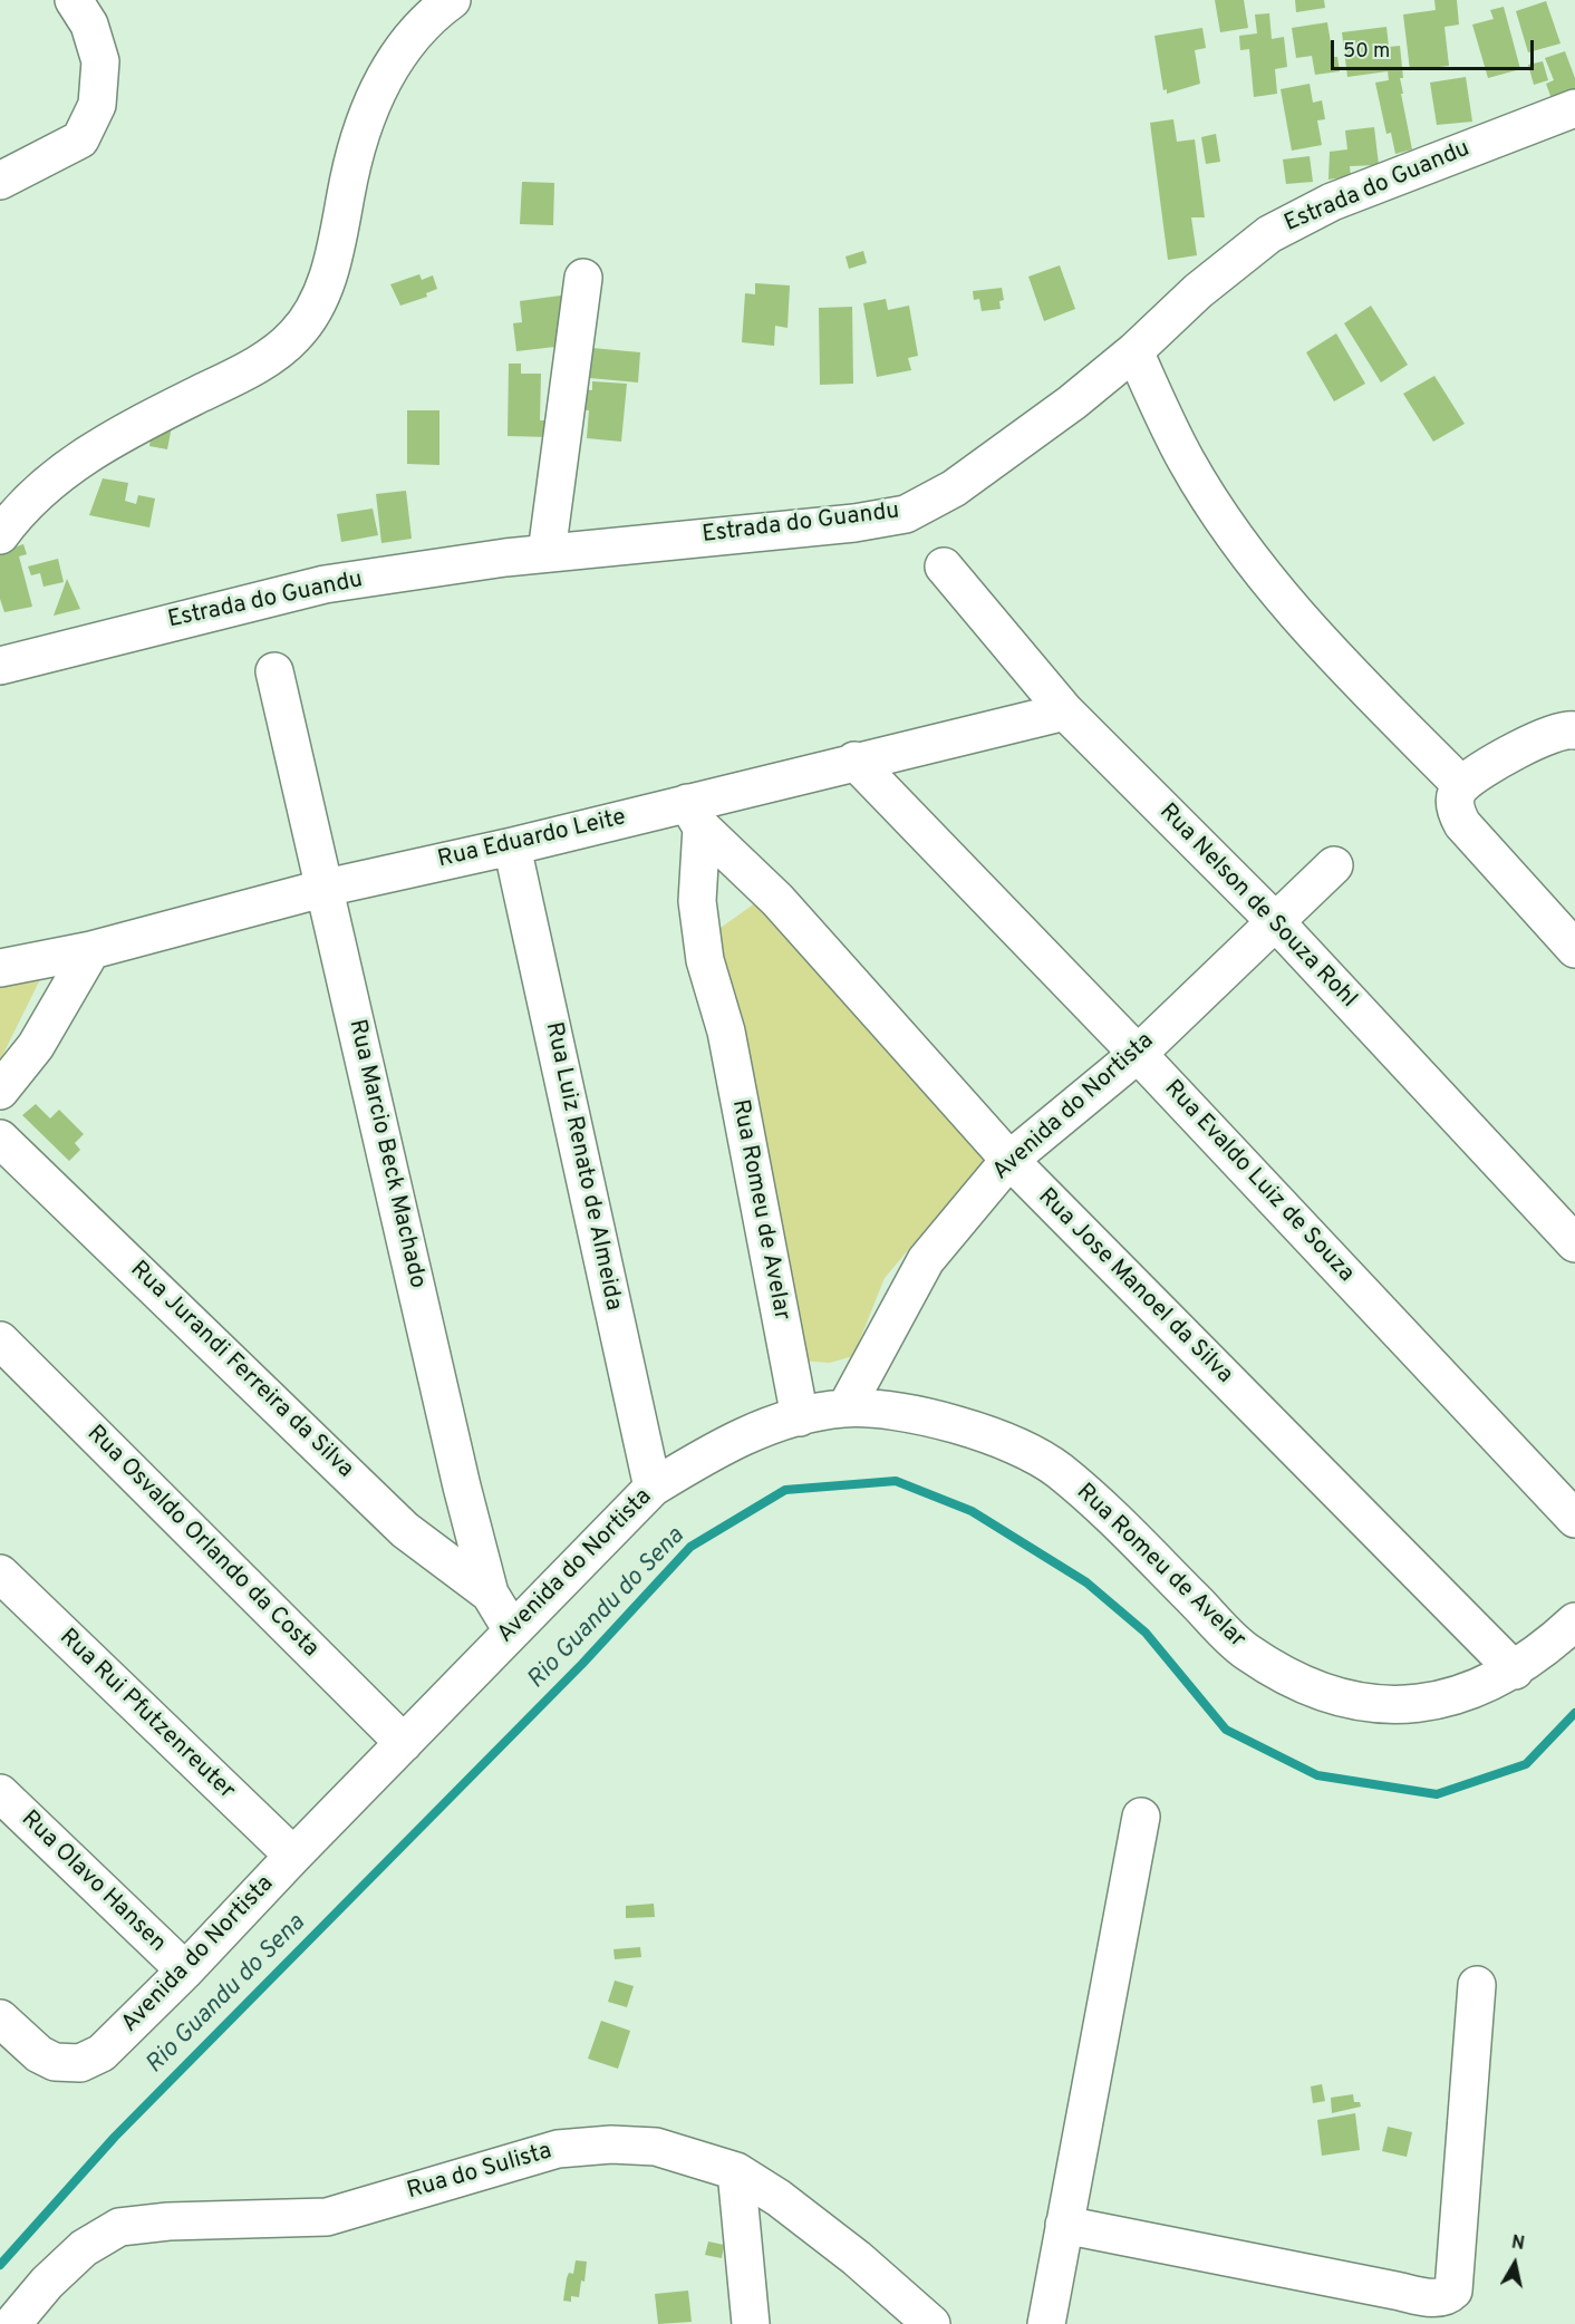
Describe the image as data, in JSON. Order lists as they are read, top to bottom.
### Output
{
  "streets": {
    "street": [
      "Estrada do Guandu",
      "Rua Eduardo Leite",
      "Rua Nelson de Souza Rohl",
      "Avenida do Nortista",
      "Rua Marcio Beck Machado",
      "Rua Luiz Renato de Almeida",
      "Rua Evaldo Luiz de Souza",
      "Rua Romeu de Avelar",
      "Rua Jose Manoel da Silva",
      "Rua Jurandi Ferreira da Silva",
      "Rua Osvaldo Orlando da Costa",
      "Rua Rui Pfutzenreuter",
      "Rua Olavo Hansen",
      "Rua do Sulista"
    ]
  },
  "crossings": [
    ["Rua Eduardo Leite", "Rua Nelson de Souza Rohl"],
    ["Rua Eduardo Leite", "Rua Marcio Beck Machado"],
    ["Rua Eduardo Leite", "Rua Luiz Renato de Almeida"],
    ["Rua Eduardo Leite", "Rua Evaldo Luiz de Souza"],
    ["Rua Eduardo Leite", "Rua Romeu de Avelar"],
    ["Rua Eduardo Leite", "Rua Jose Manoel da Silva"],
    ["Rua Nelson de Souza Rohl", "Avenida do Nortista"],
    ["Avenida do Nortista", "Rua Marcio Beck Machado"],
    ["Avenida do Nortista", "Rua Luiz Renato de Almeida"],
    ["Avenida do Nortista", "Rua Evaldo Luiz de Souza"],
    ["Avenida do Nortista", "Rua Romeu de Avelar"],
    ["Avenida do Nortista", "Rua Jose Manoel da Silva"],
    ["Avenida do Nortista", "Rua Osvaldo Orlando da Costa"],
    ["Avenida do Nortista", "Rua Rui Pfutzenreuter"],
    ["Avenida do Nortista", "Rua Olavo Hansen"],
    ["Rua Marcio Beck Machado", "Rua Jurandi Ferreira da Silva"],
    ["Rua Romeu de Avelar", "Rua Jose Manoel da Silva"]
  ],
  "water": ["Rio Guandu do Sena"],
  "scale_bar": "50 m",
  "north": "top"
}
